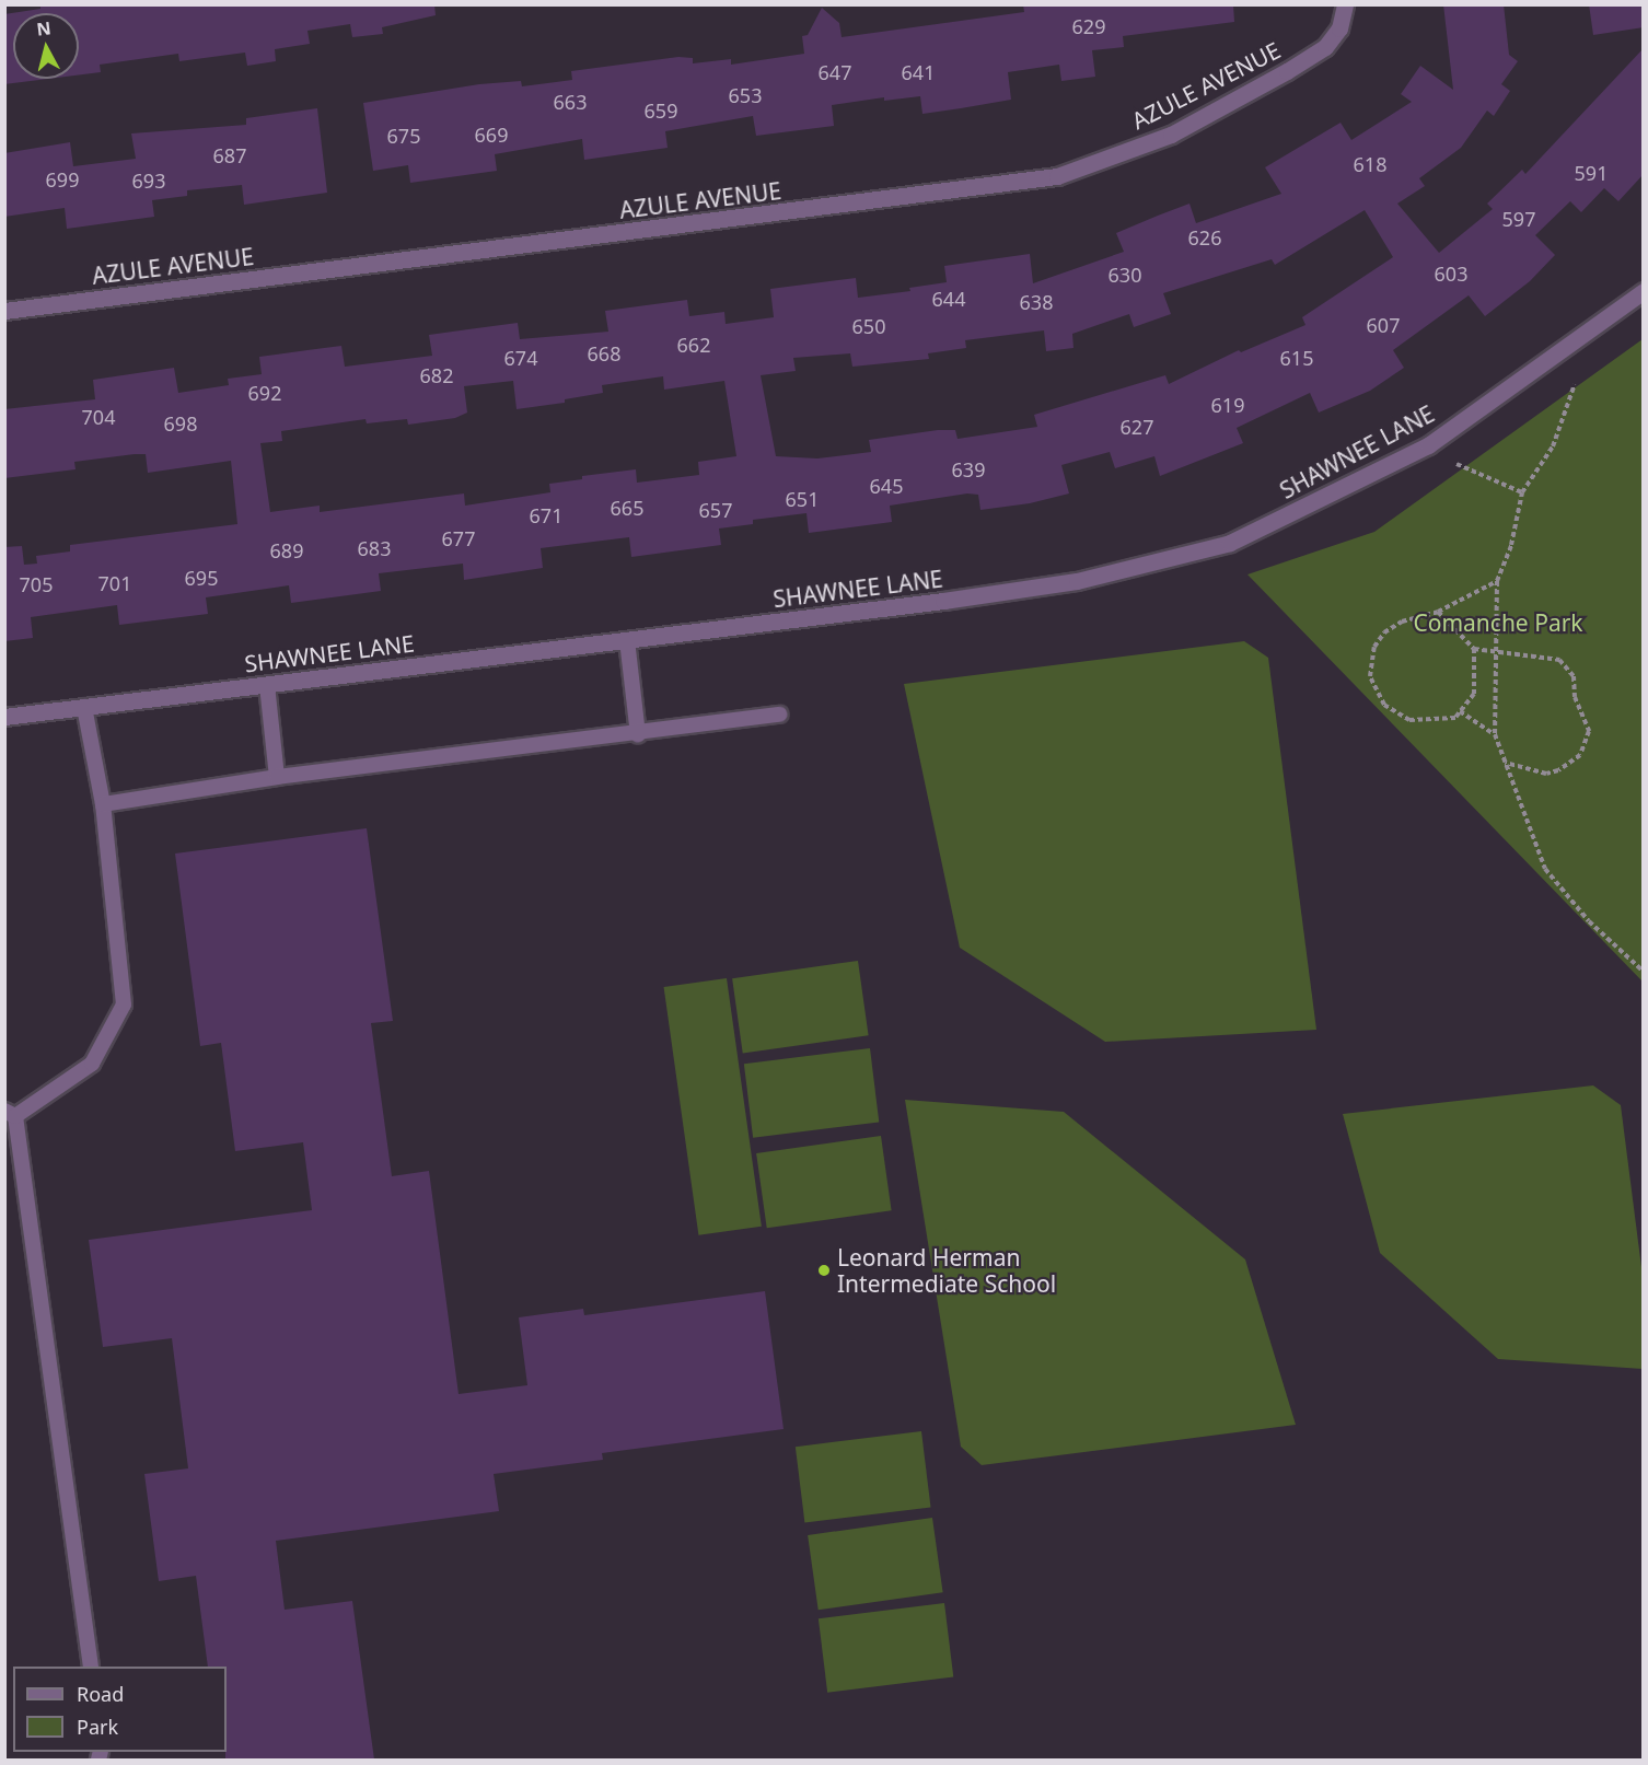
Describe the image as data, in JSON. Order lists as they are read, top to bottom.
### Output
{
  "streets": {
    "street": ["AZULE AVENUE", "SHAWNEE LANE"]
  },
  "parks": ["Comanche Park"],
  "places": ["Leonard Herman Intermediate School"],
  "house_numbers": [
    "629",
    "647",
    "641",
    "653",
    "663",
    "659",
    "669",
    "675",
    "687",
    "618",
    "591",
    "699",
    "693",
    "597",
    "626",
    "603",
    "630",
    "644",
    "638",
    "607",
    "650",
    "662",
    "668",
    "674",
    "615",
    "682",
    "692",
    "619",
    "704",
    "698",
    "627",
    "639",
    "645",
    "651",
    "665",
    "657",
    "671",
    "677",
    "683",
    "689",
    "695",
    "701",
    "705"
  ],
  "legend": ["Road", "Park"],
  "north": "top"
}
